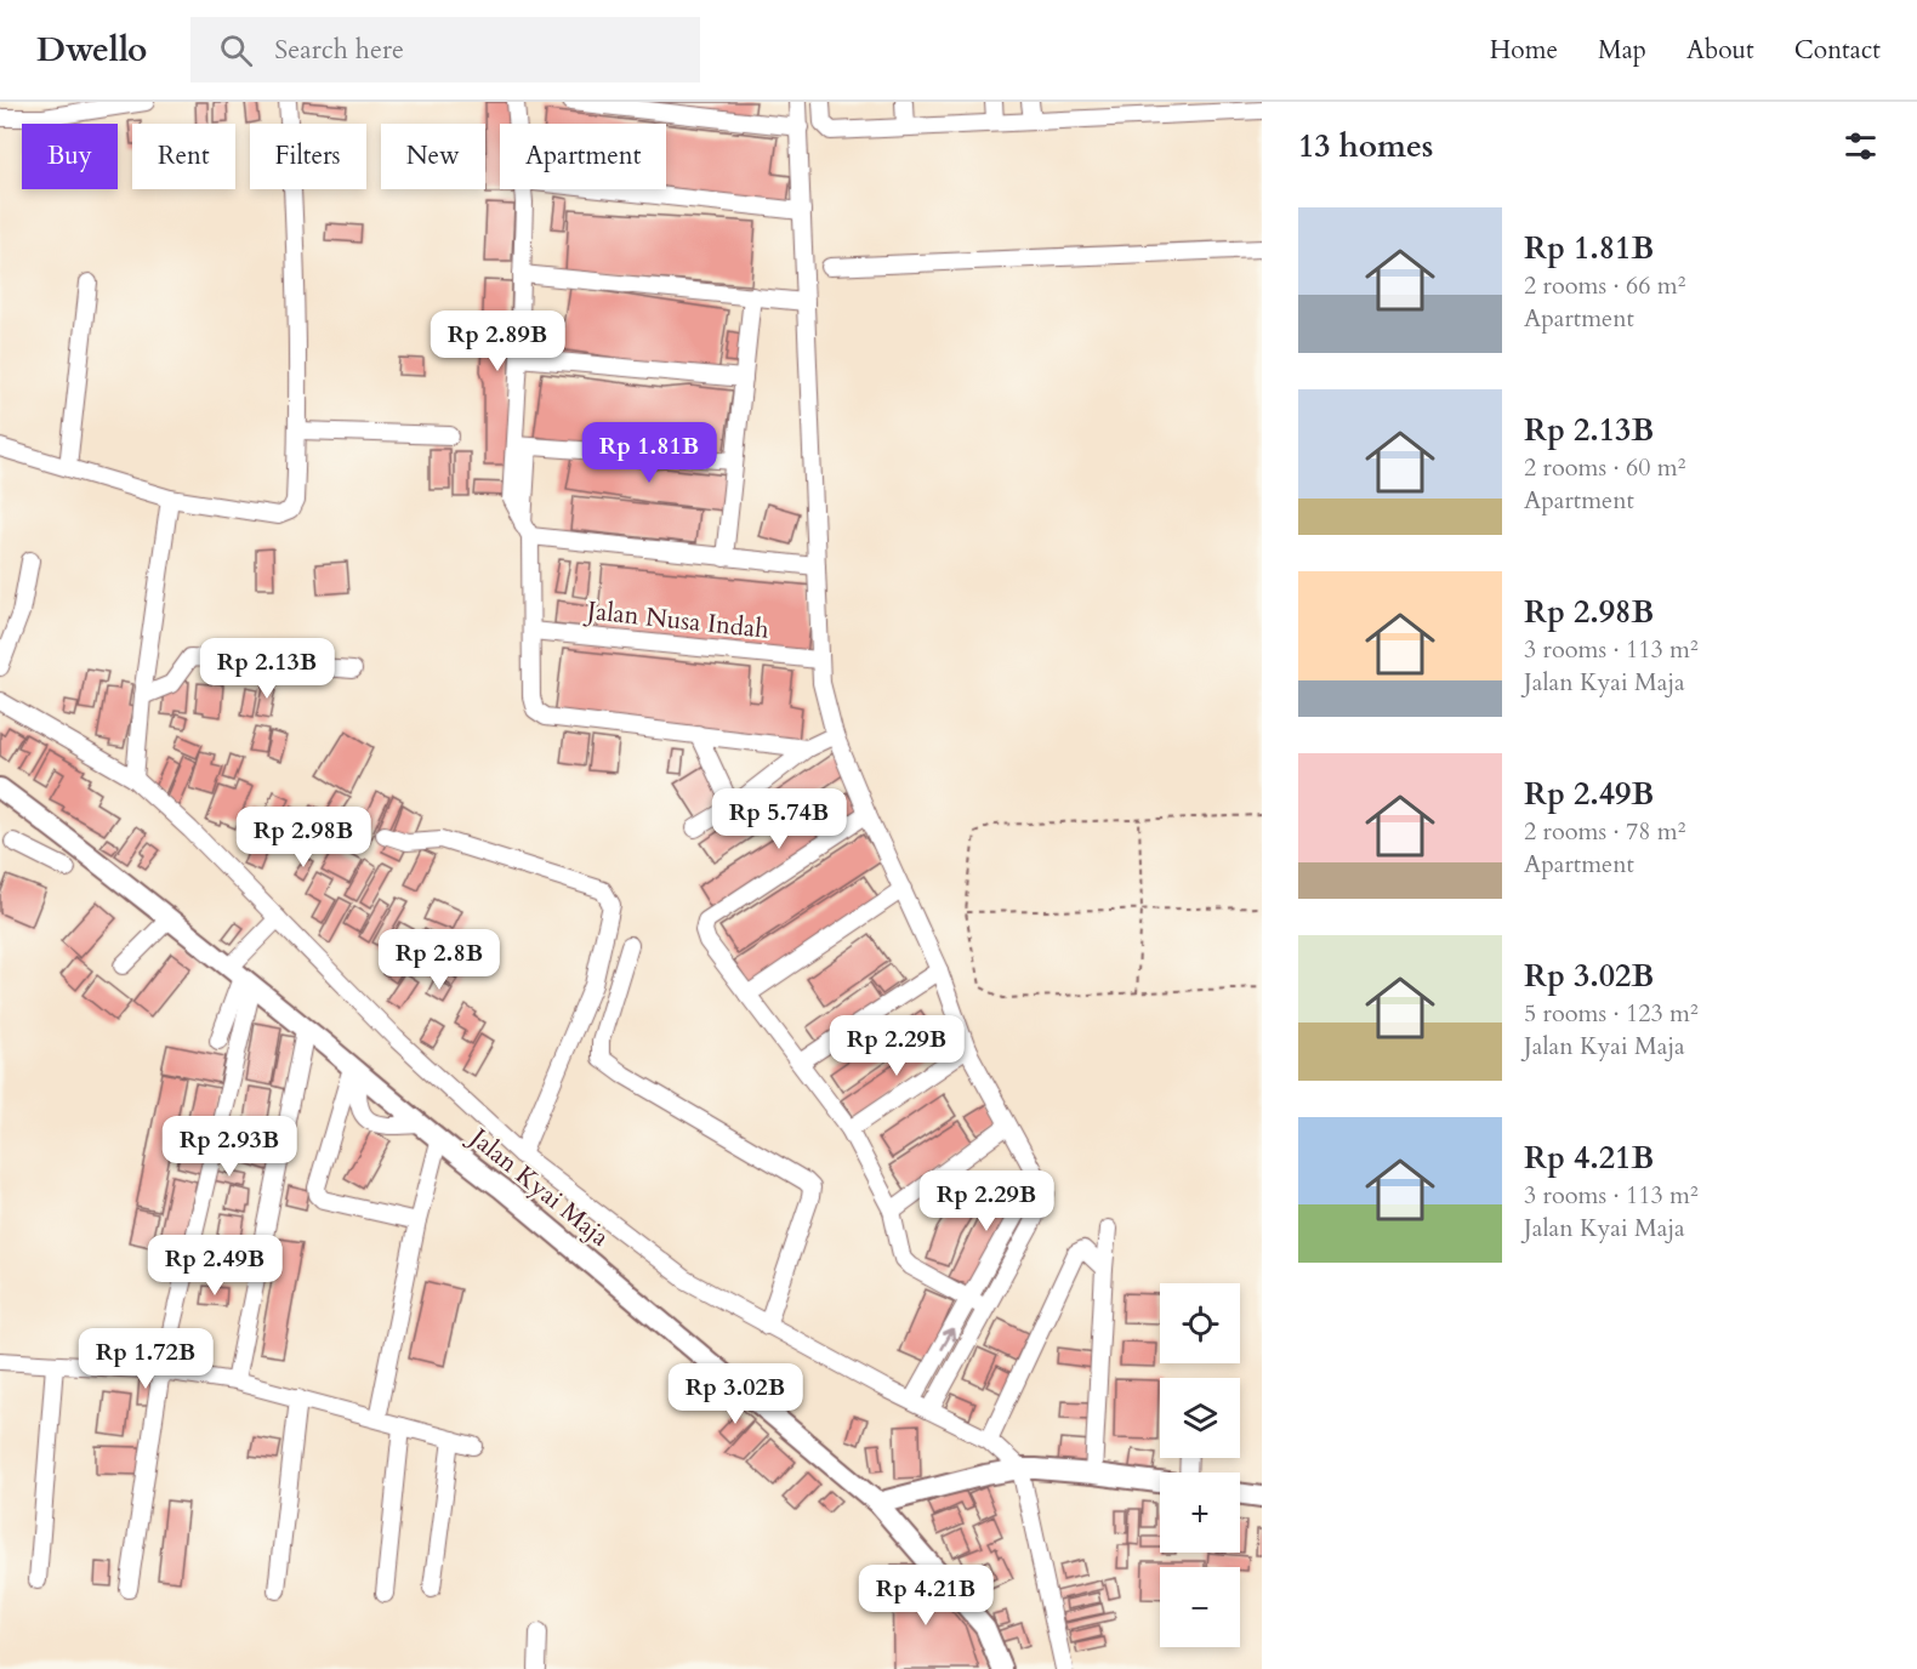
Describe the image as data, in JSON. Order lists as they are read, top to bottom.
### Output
{
  "streets": {
    "main road": ["Jalan Kyai Maja"],
    "street": ["Jalan Nusa Indah"]
  },
  "page": {
    "header": "Dwello",
    "search": "Search here",
    "nav": [
      "Home",
      "Map",
      "About",
      "Contact"
    ],
    "heading": "13 homes",
    "chip": [
      "Buy",
      "Rent",
      "Filters",
      "New",
      "Apartment"
    ],
    "list": [
      {
        "name": "Rp 1.81B",
        "note": "2 rooms · 66 m² · Apartment"
      },
      {
        "name": "Rp 2.13B",
        "note": "2 rooms · 60 m² · Apartment"
      },
      {
        "name": "Rp 2.98B",
        "note": "3 rooms · 113 m² · Jalan Kyai Maja"
      },
      {
        "name": "Rp 2.49B",
        "note": "2 rooms · 78 m² · Apartment"
      },
      {
        "name": "Rp 3.02B",
        "note": "5 rooms · 123 m² · Jalan Kyai Maja"
      },
      {
        "name": "Rp 4.21B",
        "note": "3 rooms · 113 m² · Jalan Kyai Maja"
      }
    ],
    "price": [
      "Rp 2.89B",
      "Rp 1.81B",
      "Rp 2.13B",
      "Rp 5.74B",
      "Rp 2.98B",
      "Rp 2.8B",
      "Rp 2.29B",
      "Rp 2.93B",
      "Rp 2.29B",
      "Rp 2.49B",
      "Rp 1.72B",
      "Rp 3.02B",
      "Rp 4.21B"
    ],
    "map_buttons": ["+", "−"]
  }
}
